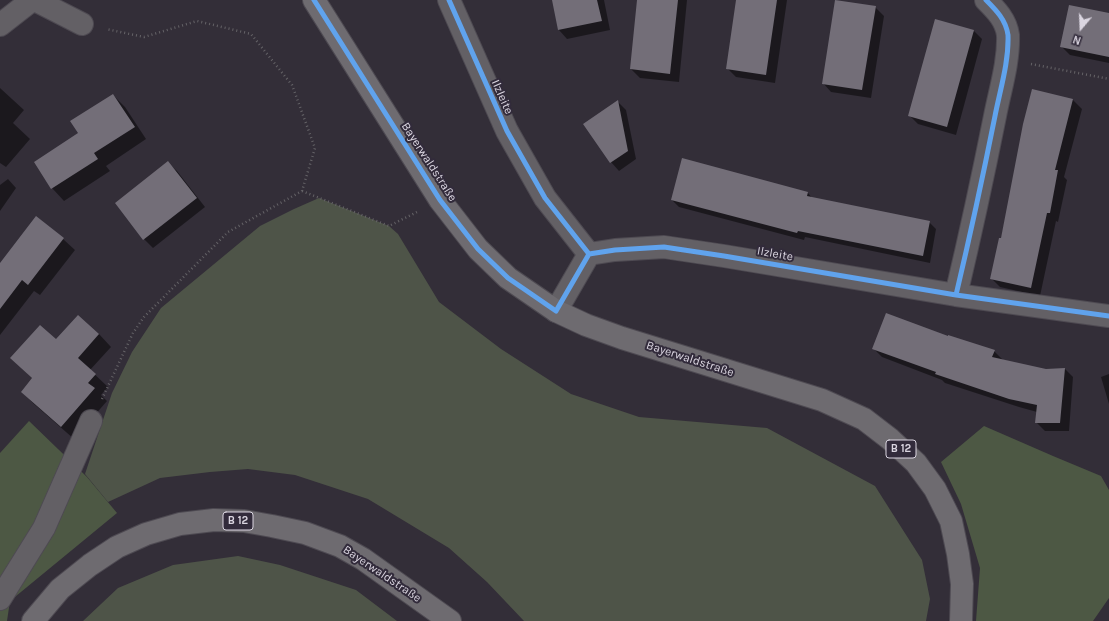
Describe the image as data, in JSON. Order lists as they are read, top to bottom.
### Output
{
  "streets": {
    "main road": ["Bayerwaldstraße", "B 12"],
    "street": ["Ilzleite"]
  },
  "north": "bottom"
}
